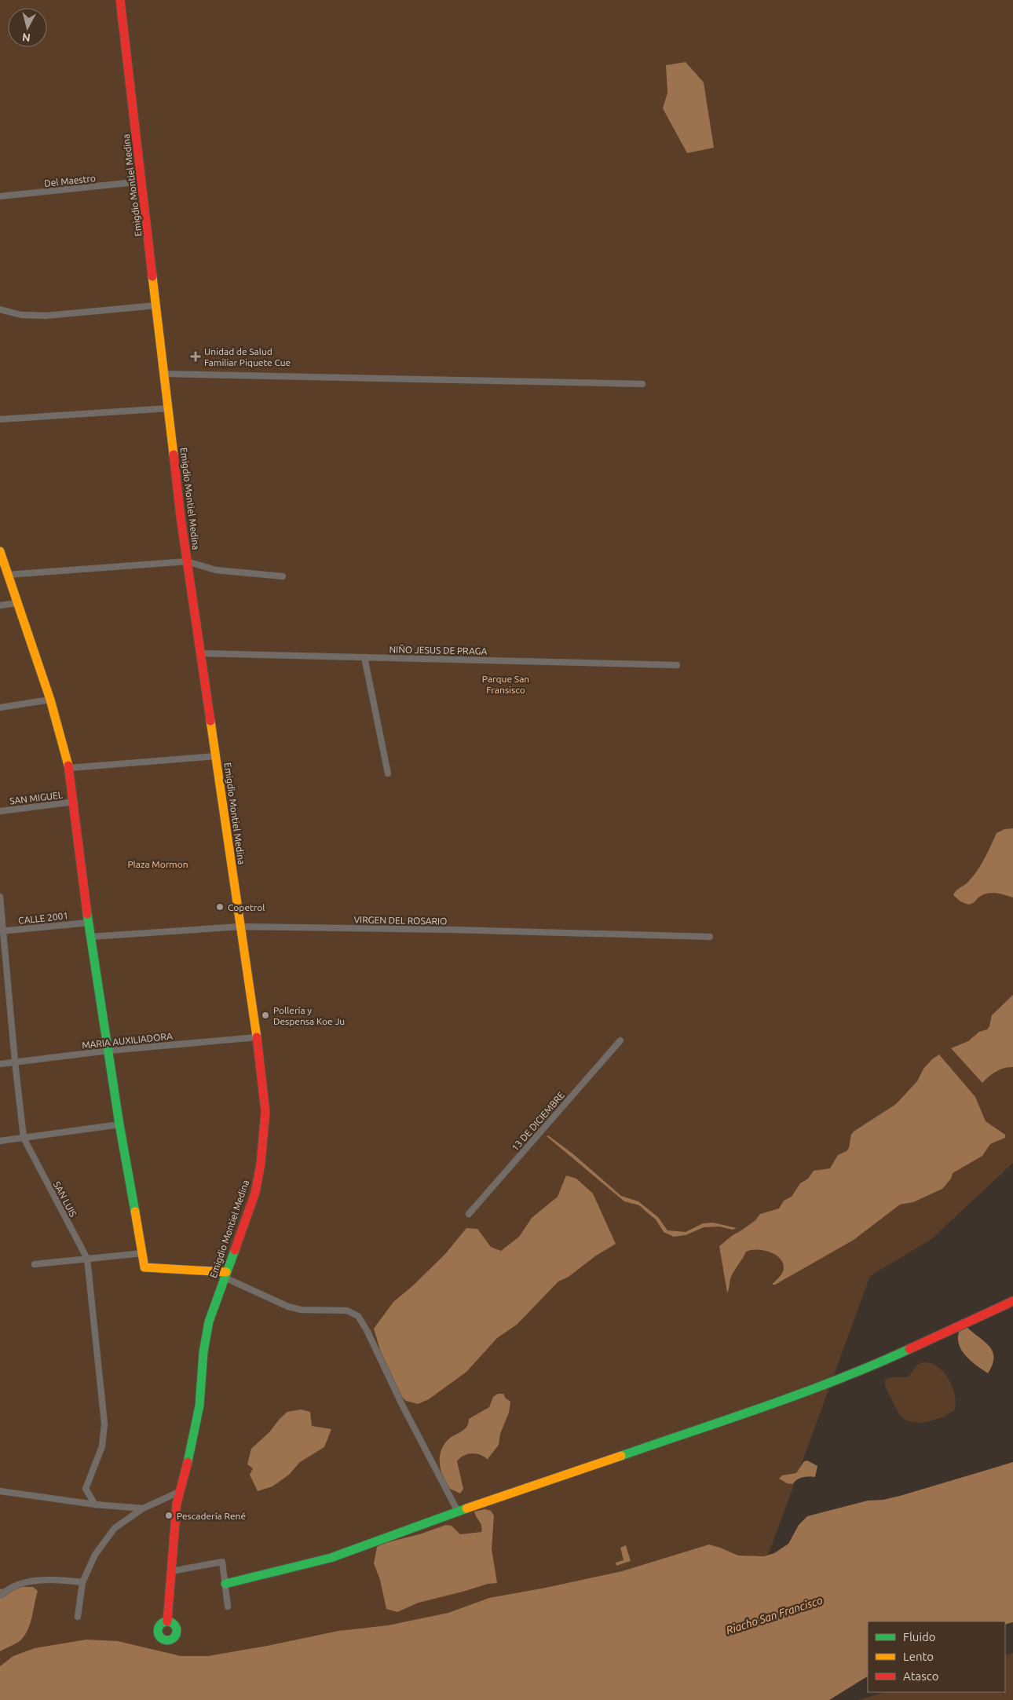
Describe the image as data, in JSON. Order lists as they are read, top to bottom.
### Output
{
  "streets": {
    "street": [
      "Del Maestro",
      "Emigdio Montiel Medina",
      "NIÑO JESUS DE PRAGA",
      "SAN MIGUEL",
      "CALLE 2001",
      "VIRGEN DEL ROSARIO",
      "MARIA AUXILIADORA",
      "13 DE DICIEMBRE",
      "SAN LUIS"
    ]
  },
  "crossings": [
    ["Del Maestro", "Emigdio Montiel Medina"],
    ["Emigdio Montiel Medina", "NIÑO JESUS DE PRAGA"],
    ["Emigdio Montiel Medina", "VIRGEN DEL ROSARIO"],
    ["Emigdio Montiel Medina", "MARIA AUXILIADORA"],
    ["CALLE 2001", "SAN LUIS"],
    ["MARIA AUXILIADORA", "SAN LUIS"]
  ],
  "water": ["Riacho San Francisco"],
  "parks": ["Parque San Fransisco", "Plaza Mormon"],
  "places": {
    "health": ["Unidad de Salud Familiar Piquete Cue"],
    "other": ["Copetrol", "Pollería y Despensa Koe Ju", "Pescadería René"]
  },
  "legend": ["Fluido", "Lento", "Atasco"],
  "north": "bottom"
}
